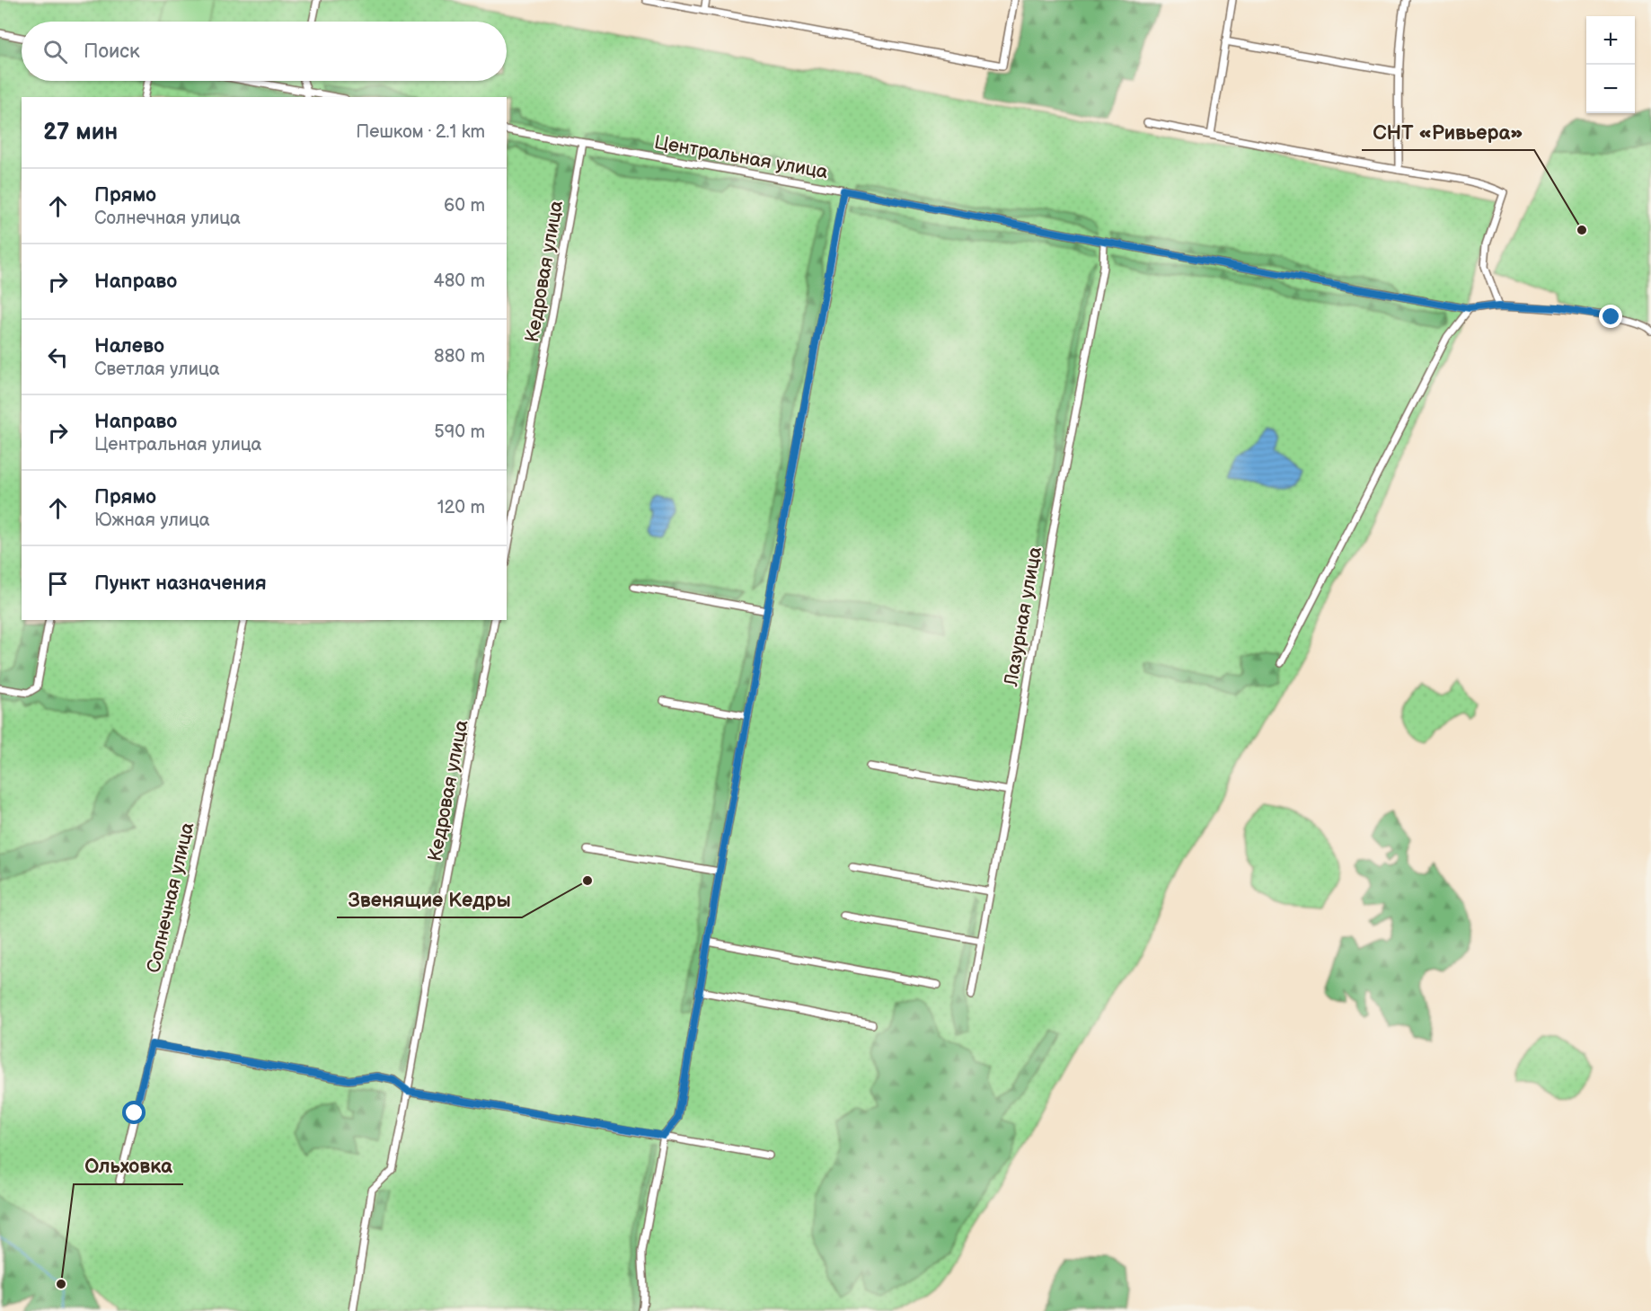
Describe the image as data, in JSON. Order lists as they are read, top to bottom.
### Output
{
  "streets": {
    "street": [
      "Центральная улица",
      "Кедровая улица",
      "Лазурная улица",
      "Солнечная улица"
    ]
  },
  "crossings": [
    ["Центральная улица", "Кедровая улица"],
    ["Центральная улица", "Лазурная улица"]
  ],
  "places": ["СНТ «Ривьера»", "Звенящие Кедры", "Ольховка"],
  "page": {
    "map_buttons": ["+", "−"],
    "search": "Поиск",
    "heading": ["27 мин", "Пешком · 2.1 km"],
    "list": [
      ["Прямо", "Солнечная улица", "60 m"],
      ["Направо", "480 m"],
      ["Налево", "Светлая улица", "880 m"],
      ["Направо", "Центральная улица", "590 m"],
      ["Прямо", "Южная улица", "120 m"],
      "Пункт назначения"
    ]
  }
}
